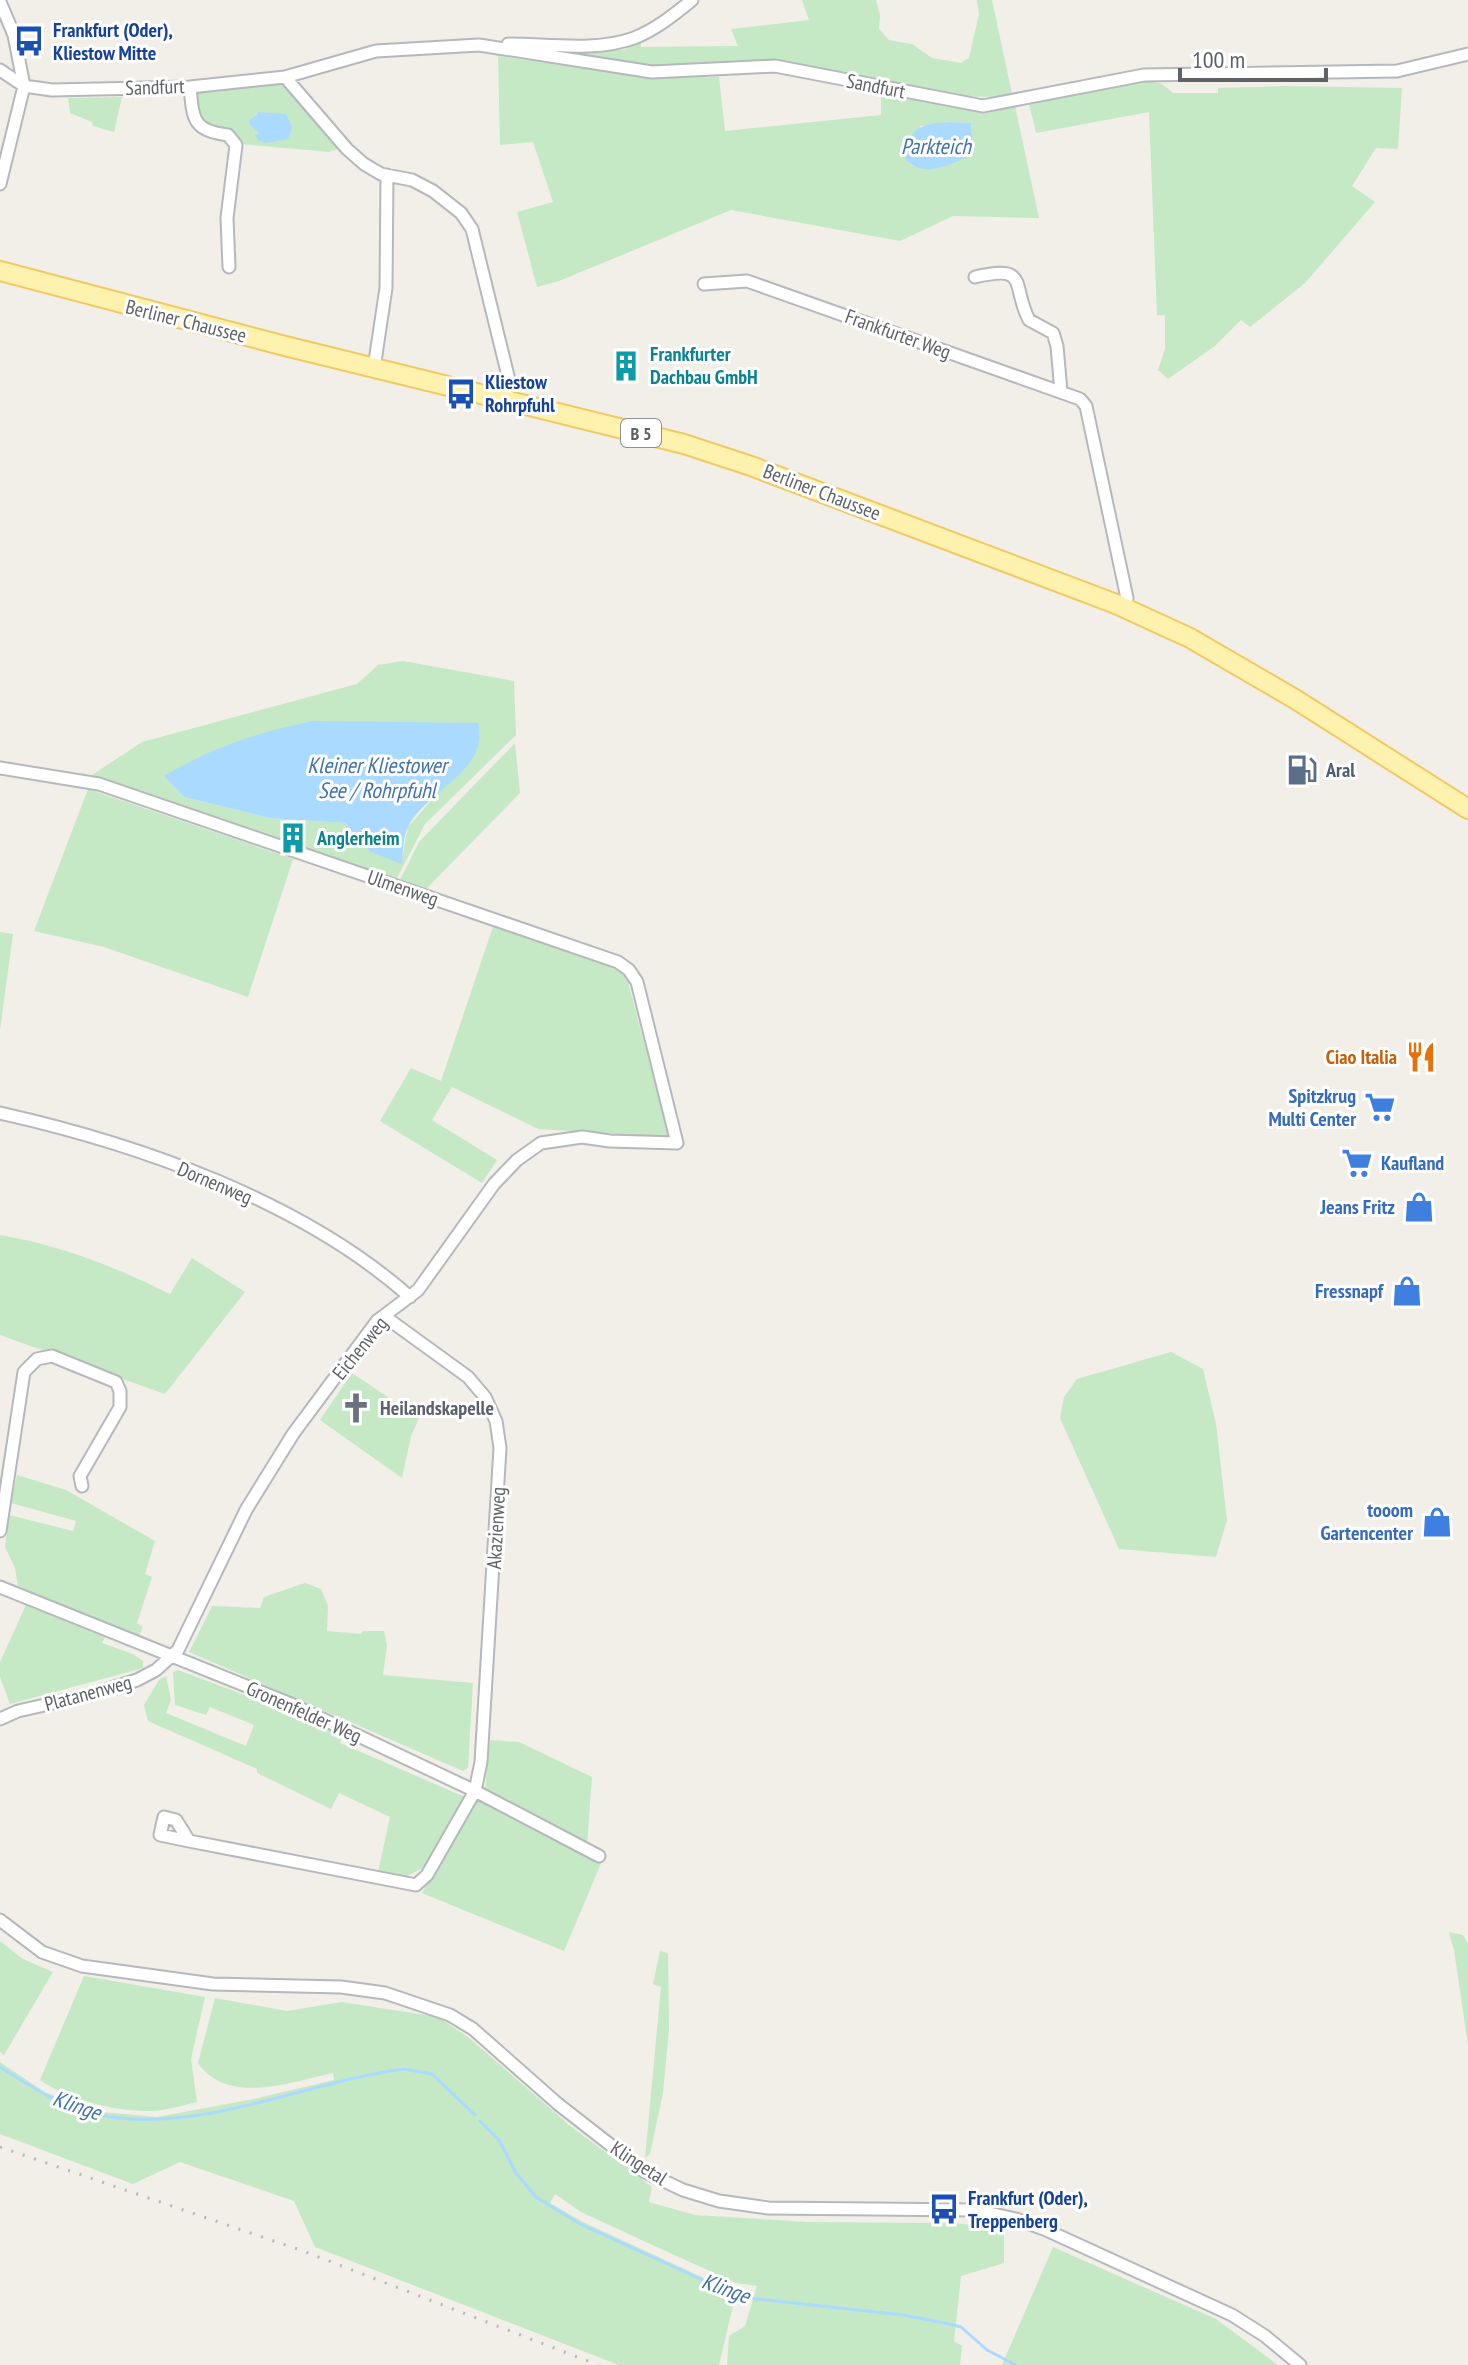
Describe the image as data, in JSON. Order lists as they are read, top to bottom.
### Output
{
  "streets": {
    "main road": ["Berliner Chaussee", "B 5"],
    "street": [
      "Sandfurt",
      "Frankfurter Weg",
      "Ulmenweg",
      "Dornenweg",
      "Eichenweg",
      "Akazienweg",
      "Platanenweg",
      "Gronenfelder Weg",
      "Klingetal"
    ]
  },
  "crossings": [
    ["Berliner Chaussee", "Frankfurter Weg"],
    ["Ulmenweg", "Eichenweg"],
    ["Dornenweg", "Eichenweg"],
    ["Eichenweg", "Akazienweg"],
    ["Eichenweg", "Platanenweg"],
    ["Eichenweg", "Gronenfelder Weg"],
    ["Akazienweg", "Gronenfelder Weg"],
    ["Platanenweg", "Gronenfelder Weg"]
  ],
  "water": ["Parkteich", "Kleiner Kliestower See / Rohrpfuhl", "Klinge"],
  "places": {
    "bus stop": ["Frankfurt (Oder), Kliestow Mitte", "Kliestow Rohrpfuhl", "Frankfurt (Oder), Treppenberg"],
    "building": ["Frankfurter Dachbau GmbH", "Anglerheim"],
    "fuel station": ["Aral"],
    "restaurant": ["Ciao Italia"],
    "supermarket": ["Spitzkrug Multi Center", "Kaufland"],
    "shop": ["Jeans Fritz", "Fressnapf", "tooom Gartencenter"],
    "church": ["Heilandskapelle"]
  },
  "scale_bar": "100 m"
}
